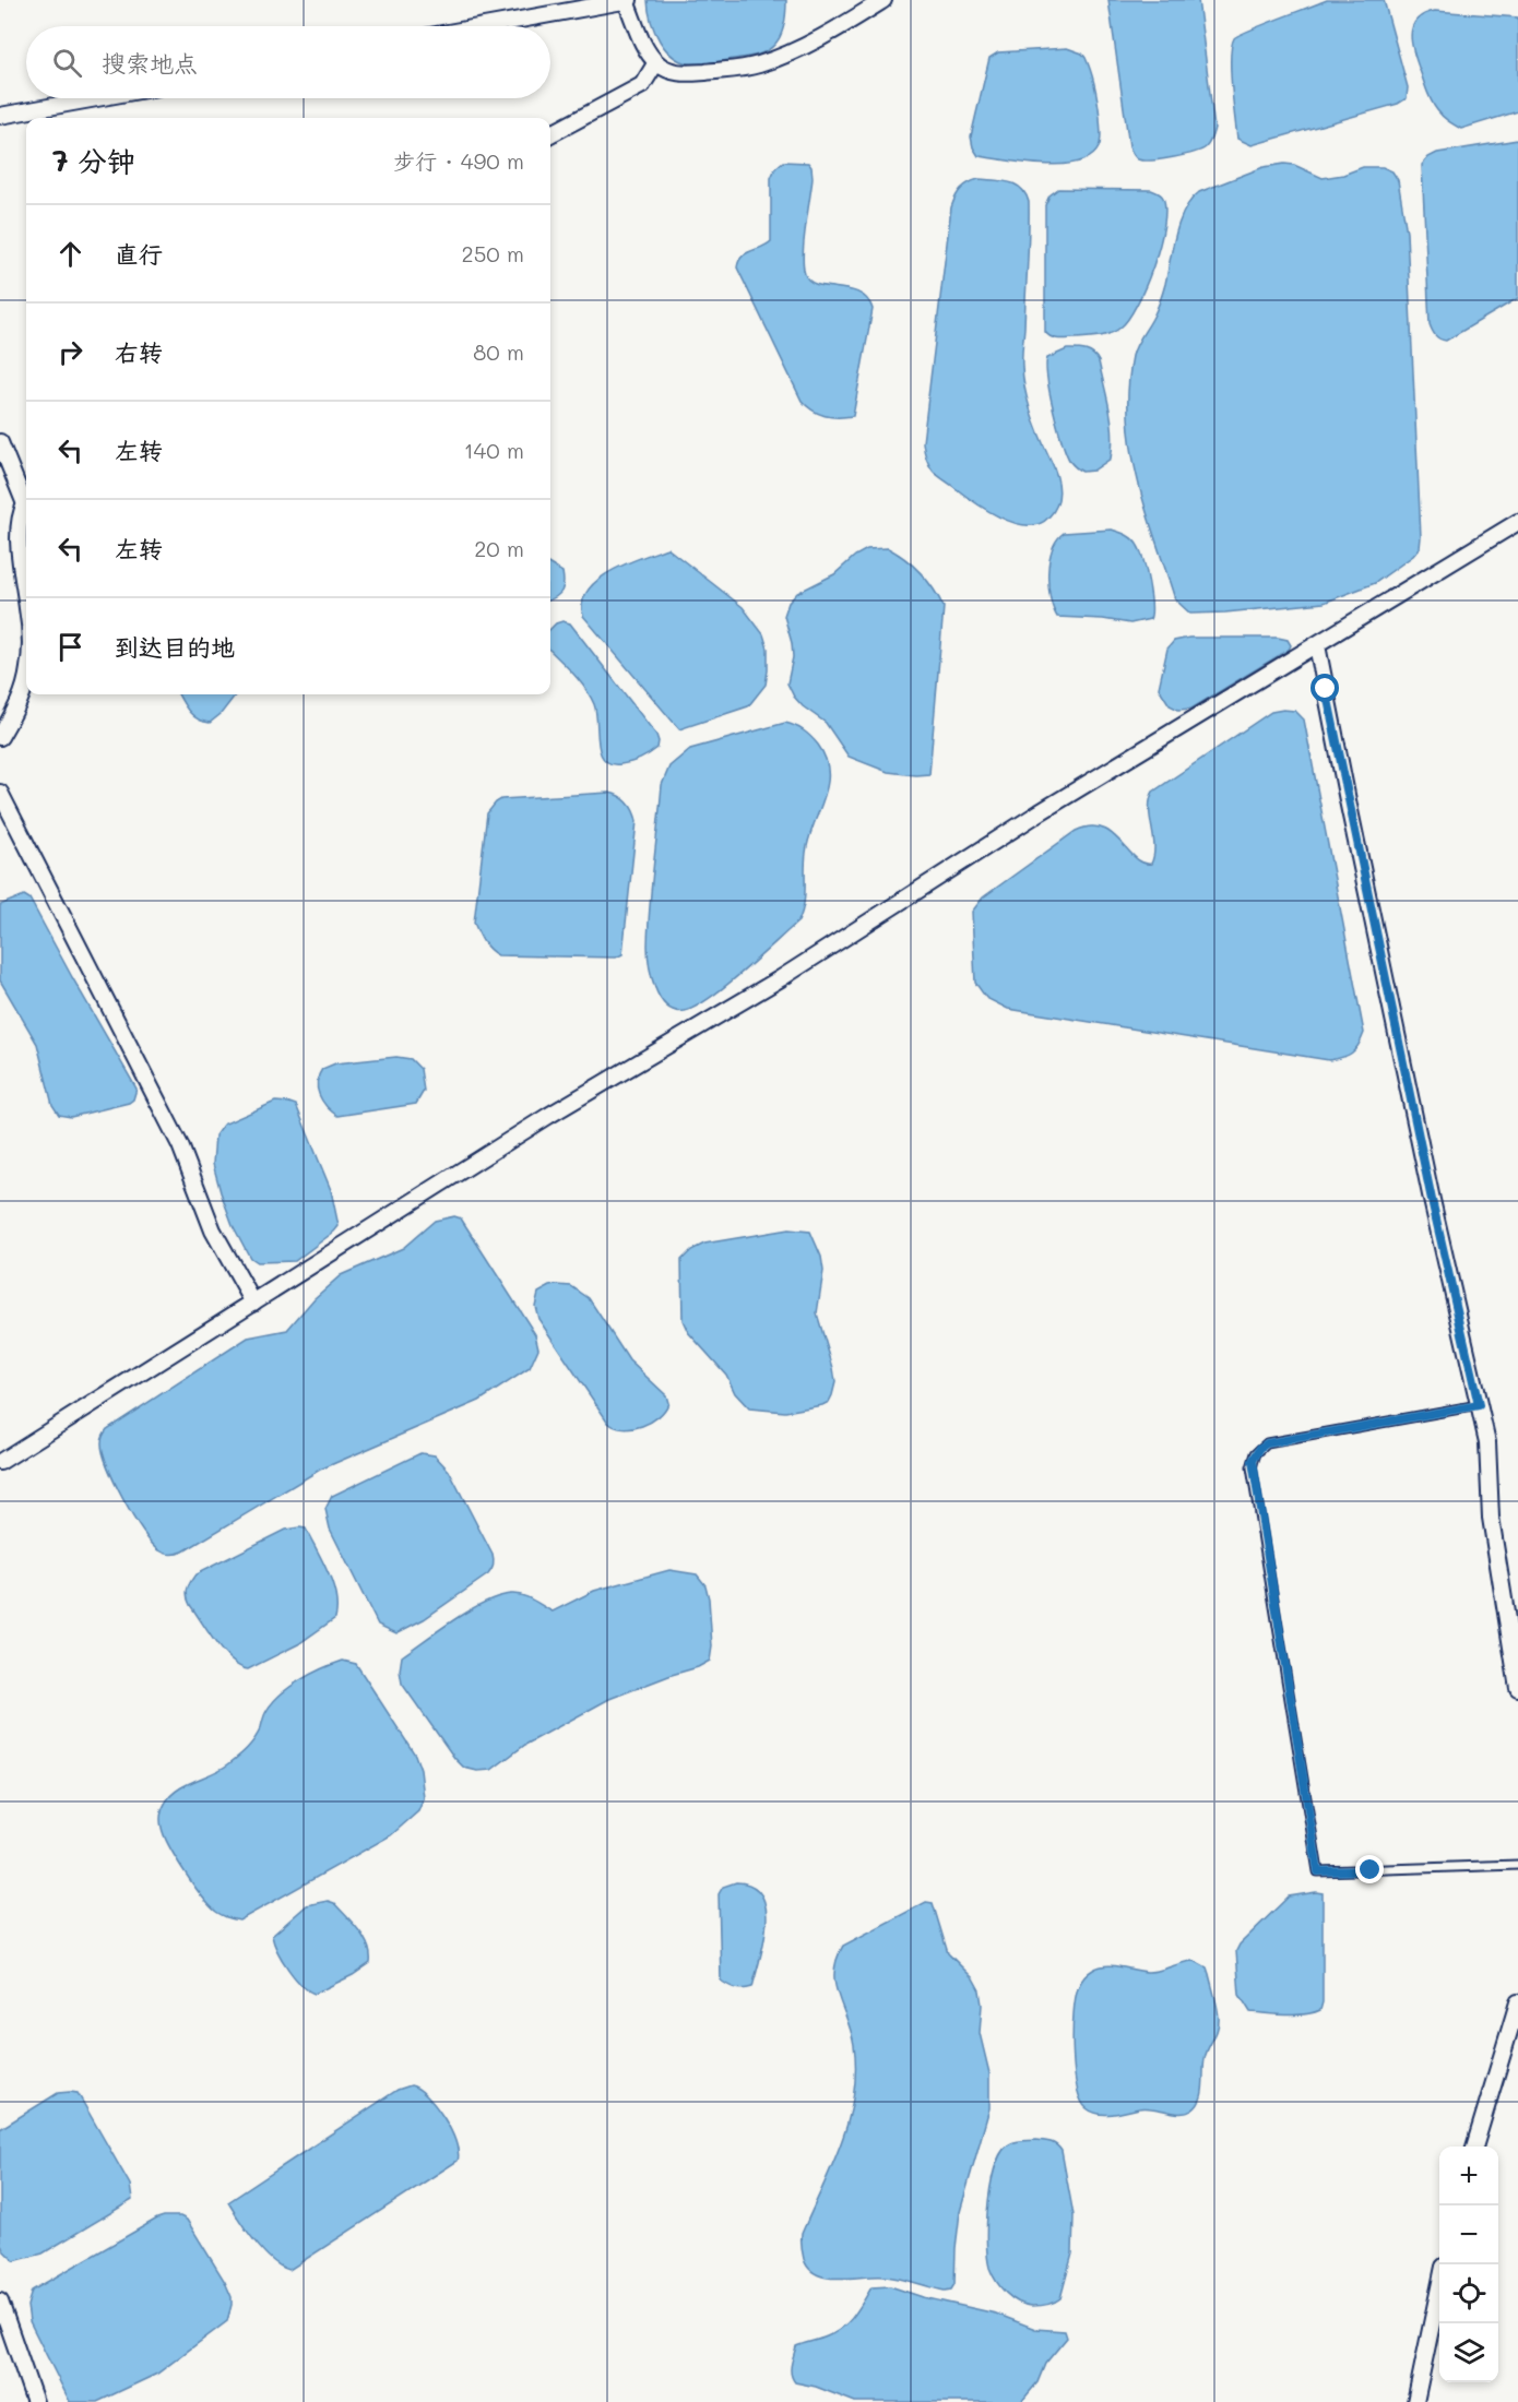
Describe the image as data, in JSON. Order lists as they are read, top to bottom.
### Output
{
  "page": {
    "search": "搜索地点",
    "heading": ["7 分钟", "步行 · 490 m"],
    "list": [
      ["直行", "250 m"],
      ["右转", "80 m"],
      ["左转", "140 m"],
      ["左转", "20 m"],
      "到达目的地"
    ],
    "map_buttons": ["+", "−"]
  }
}
